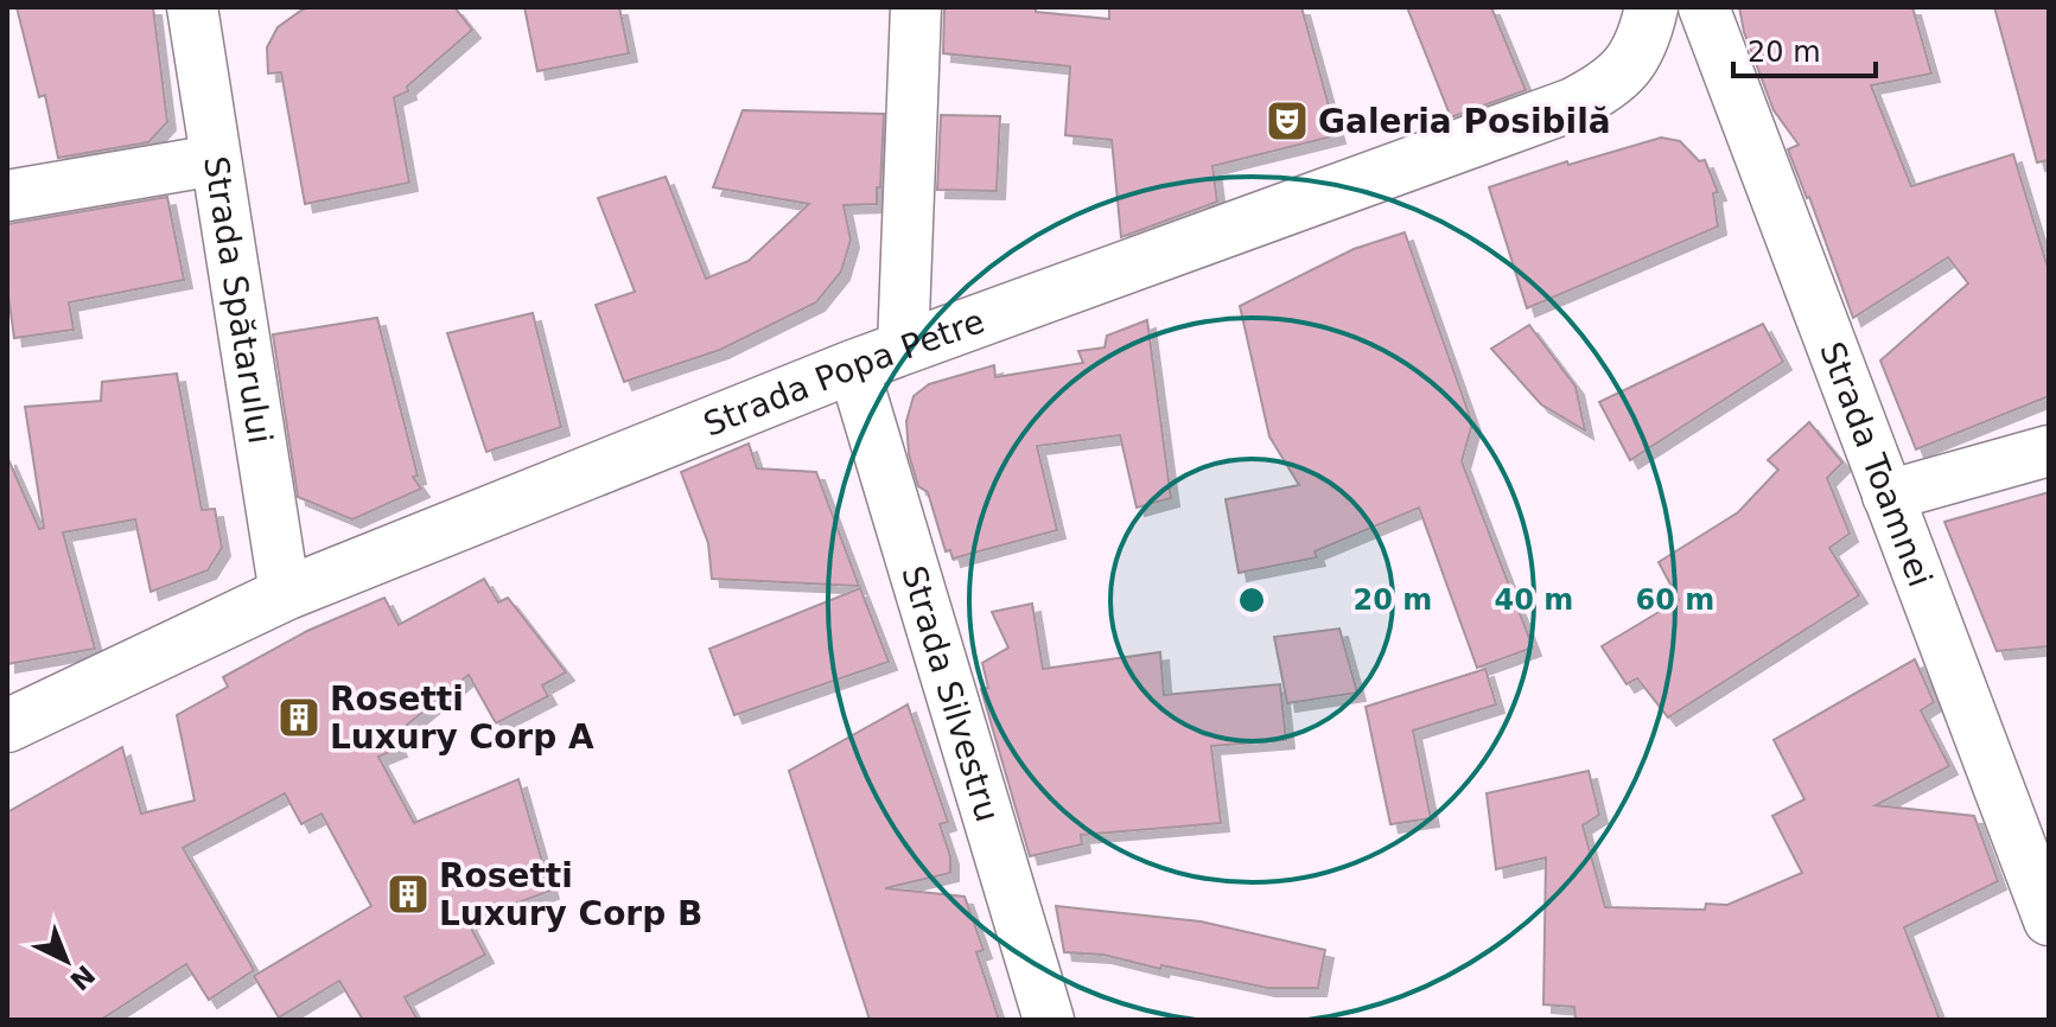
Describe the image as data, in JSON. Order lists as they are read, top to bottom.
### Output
{
  "streets": {
    "street": [
      "Strada Spătarului",
      "Strada Popa Petre",
      "Strada Toamnei",
      "Strada Silvestru"
    ]
  },
  "crossings": [
    ["Strada Spătarului", "Strada Popa Petre"],
    ["Strada Popa Petre", "Strada Silvestru"]
  ],
  "places": {
    "theatre": ["Galeria Posibilă"],
    "building": ["Rosetti Luxury Corp A", "Rosetti Luxury Corp B"]
  },
  "scale_bar": "20 m",
  "north": "bottom right",
  "rings": ["20 m", "40 m", "60 m"]
}
